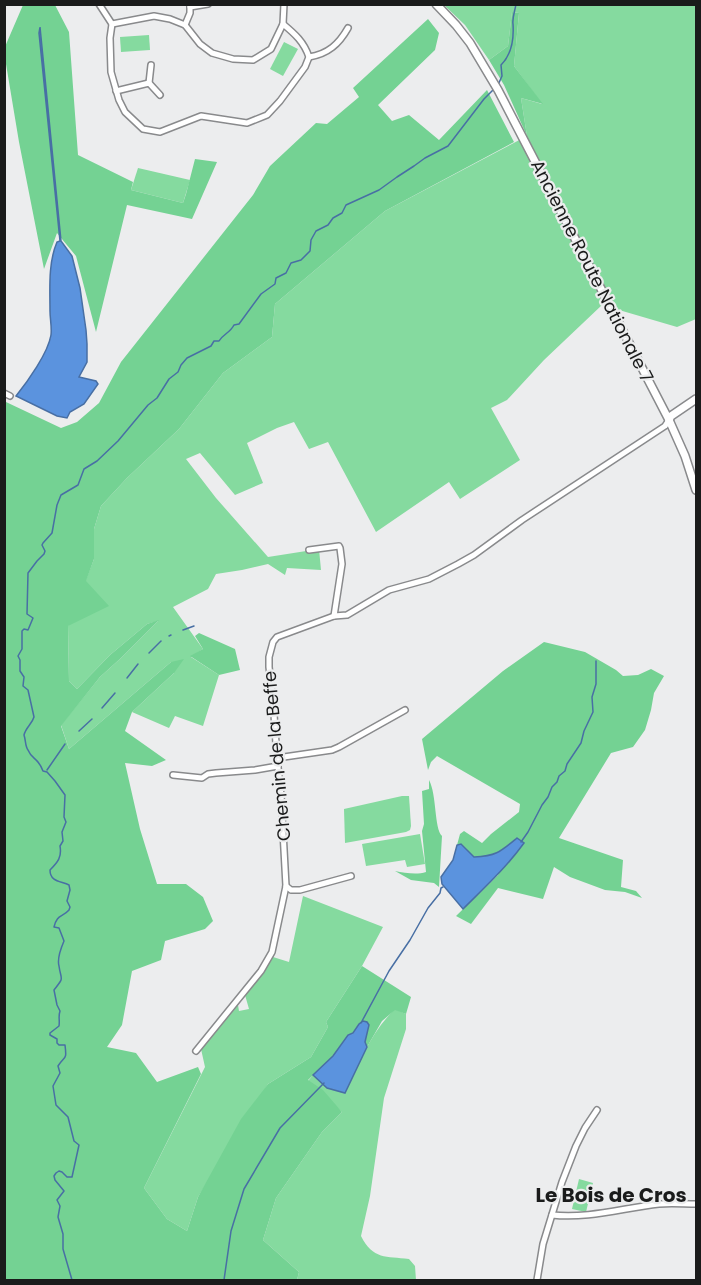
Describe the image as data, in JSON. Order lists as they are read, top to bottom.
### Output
{
  "streets": {
    "street": ["Ancienne Route Nationale 7", "Chemin de la Beffe"]
  },
  "crossings": [
    ["Ancienne Route Nationale 7", "Chemin de la Beffe"]
  ],
  "districts": ["Le Bois de Cros"]
}
